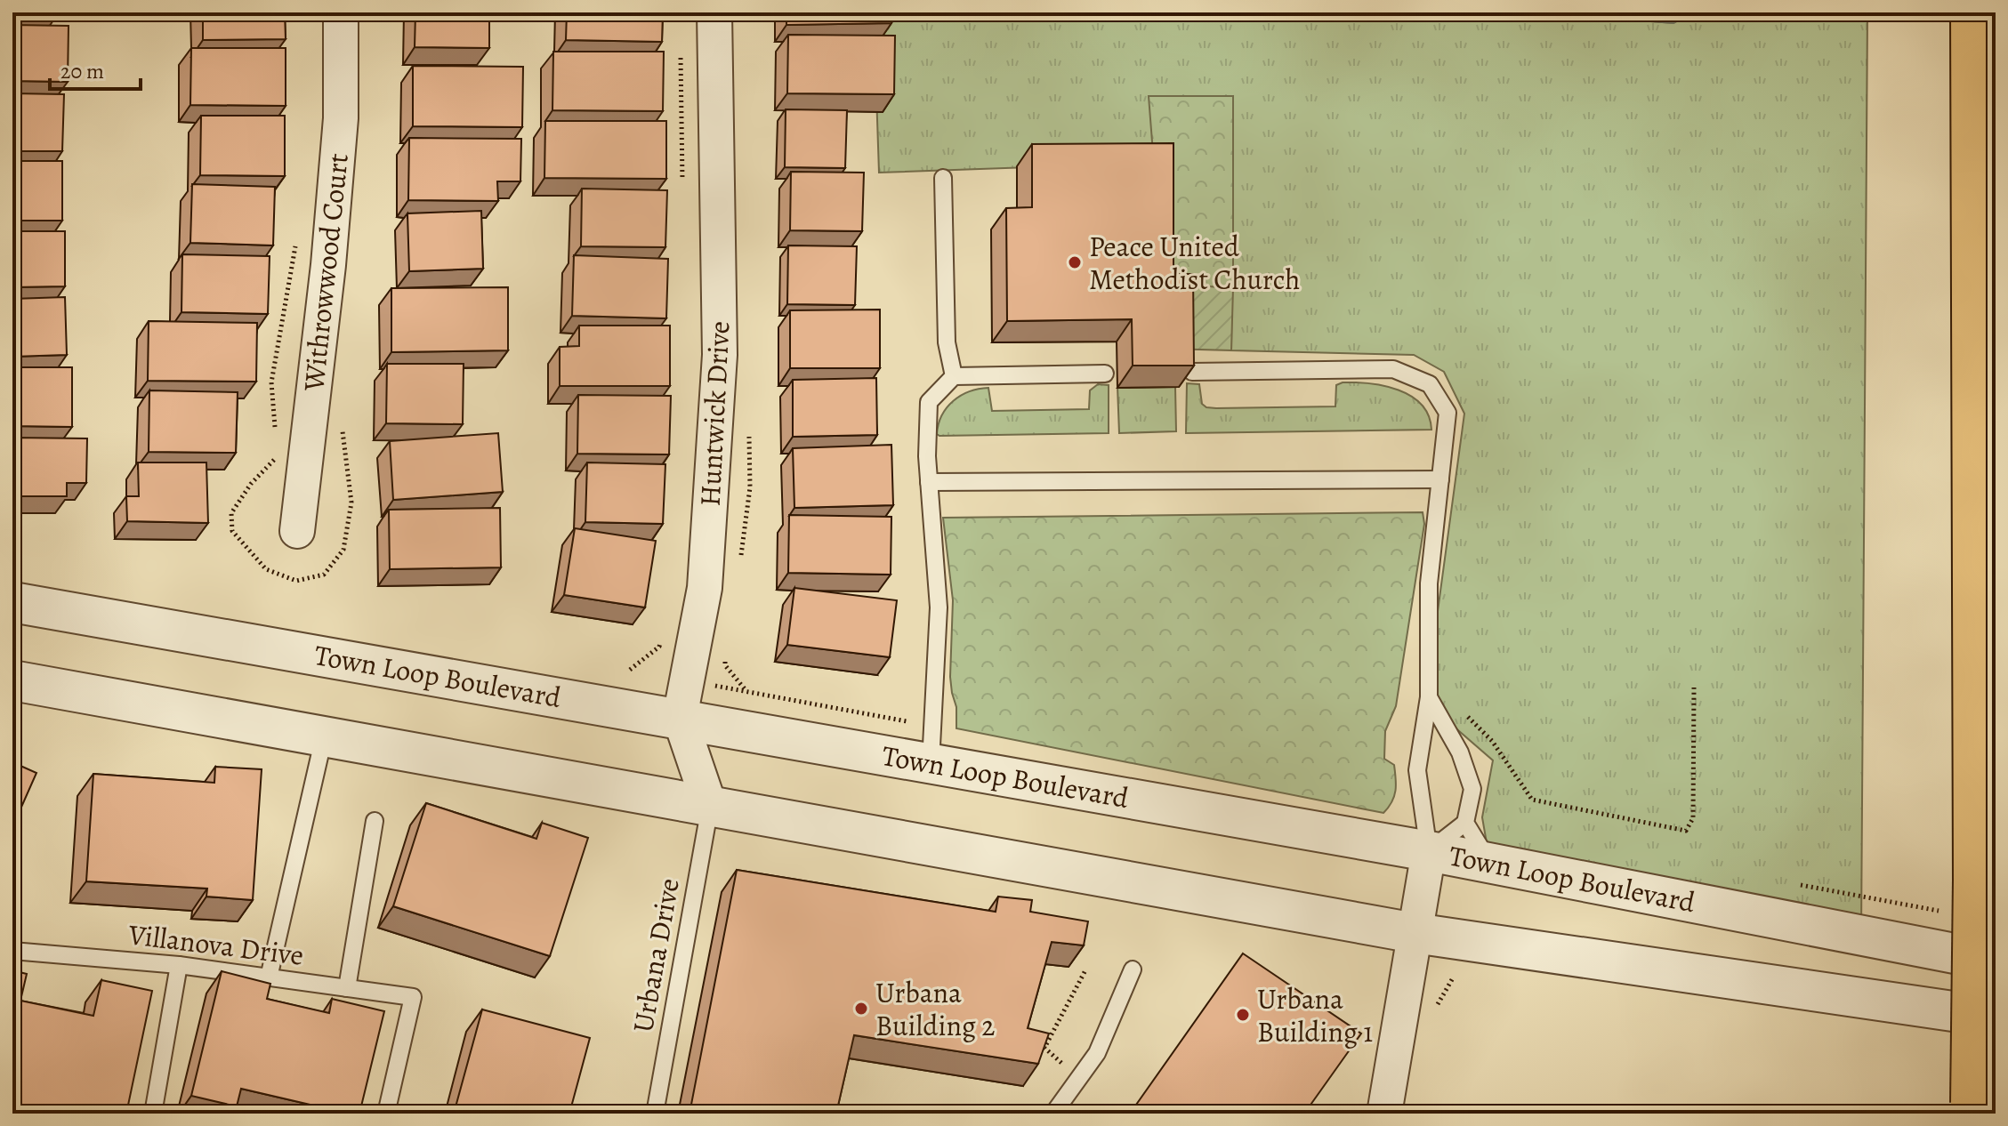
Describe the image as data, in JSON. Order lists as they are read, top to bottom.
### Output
{
  "streets": {
    "street": ["Withrowwood Court", "Huntwick Drive", "Town Loop Boulevard"],
    "lane": ["Villanova Drive", "Urbana Drive"]
  },
  "crossings": [
    ["Huntwick Drive", "Town Loop Boulevard"],
    ["Huntwick Drive", "Urbana Drive"]
  ],
  "places": ["Peace United Methodist Church", "Urbana Building 2", "Urbana Building 1"],
  "scale_bar": "20 m"
}
